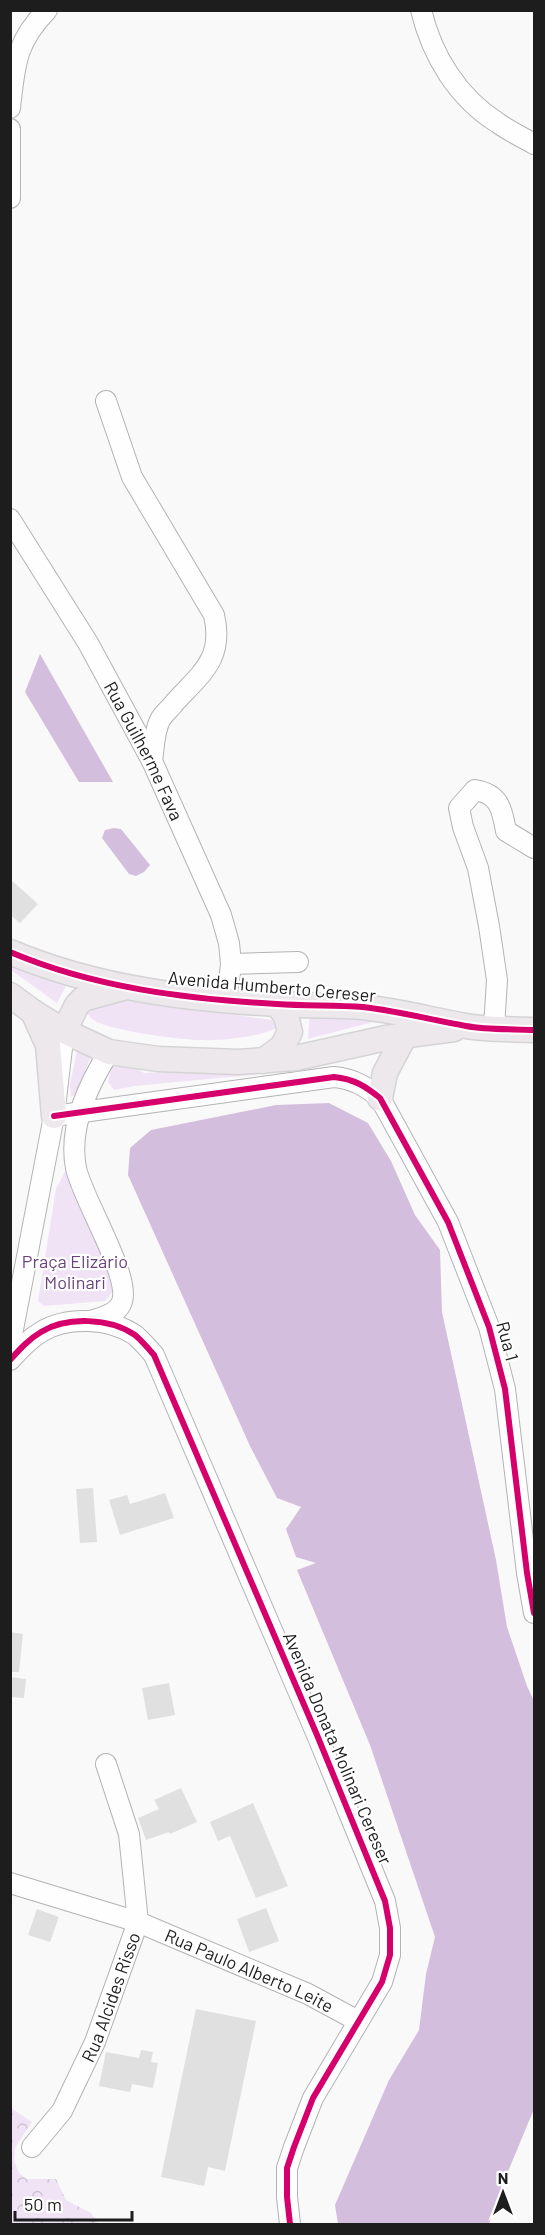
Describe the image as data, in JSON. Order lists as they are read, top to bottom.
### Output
{
  "streets": {
    "main road": ["Avenida Humberto Cereser"],
    "street": [
      "Rua Guilherme Fava",
      "Rua 1",
      "Avenida Donata Molinari Cereser",
      "Rua Paulo Alberto Leite",
      "Rua Alcides Risso"
    ]
  },
  "crossings": [
    ["Rua Guilherme Fava", "Avenida Humberto Cereser"],
    ["Avenida Donata Molinari Cereser", "Rua Paulo Alberto Leite"],
    ["Rua Paulo Alberto Leite", "Rua Alcides Risso"]
  ],
  "parks": ["Praça Elizário Molinari"],
  "scale_bar": "50 m",
  "north": "top"
}
